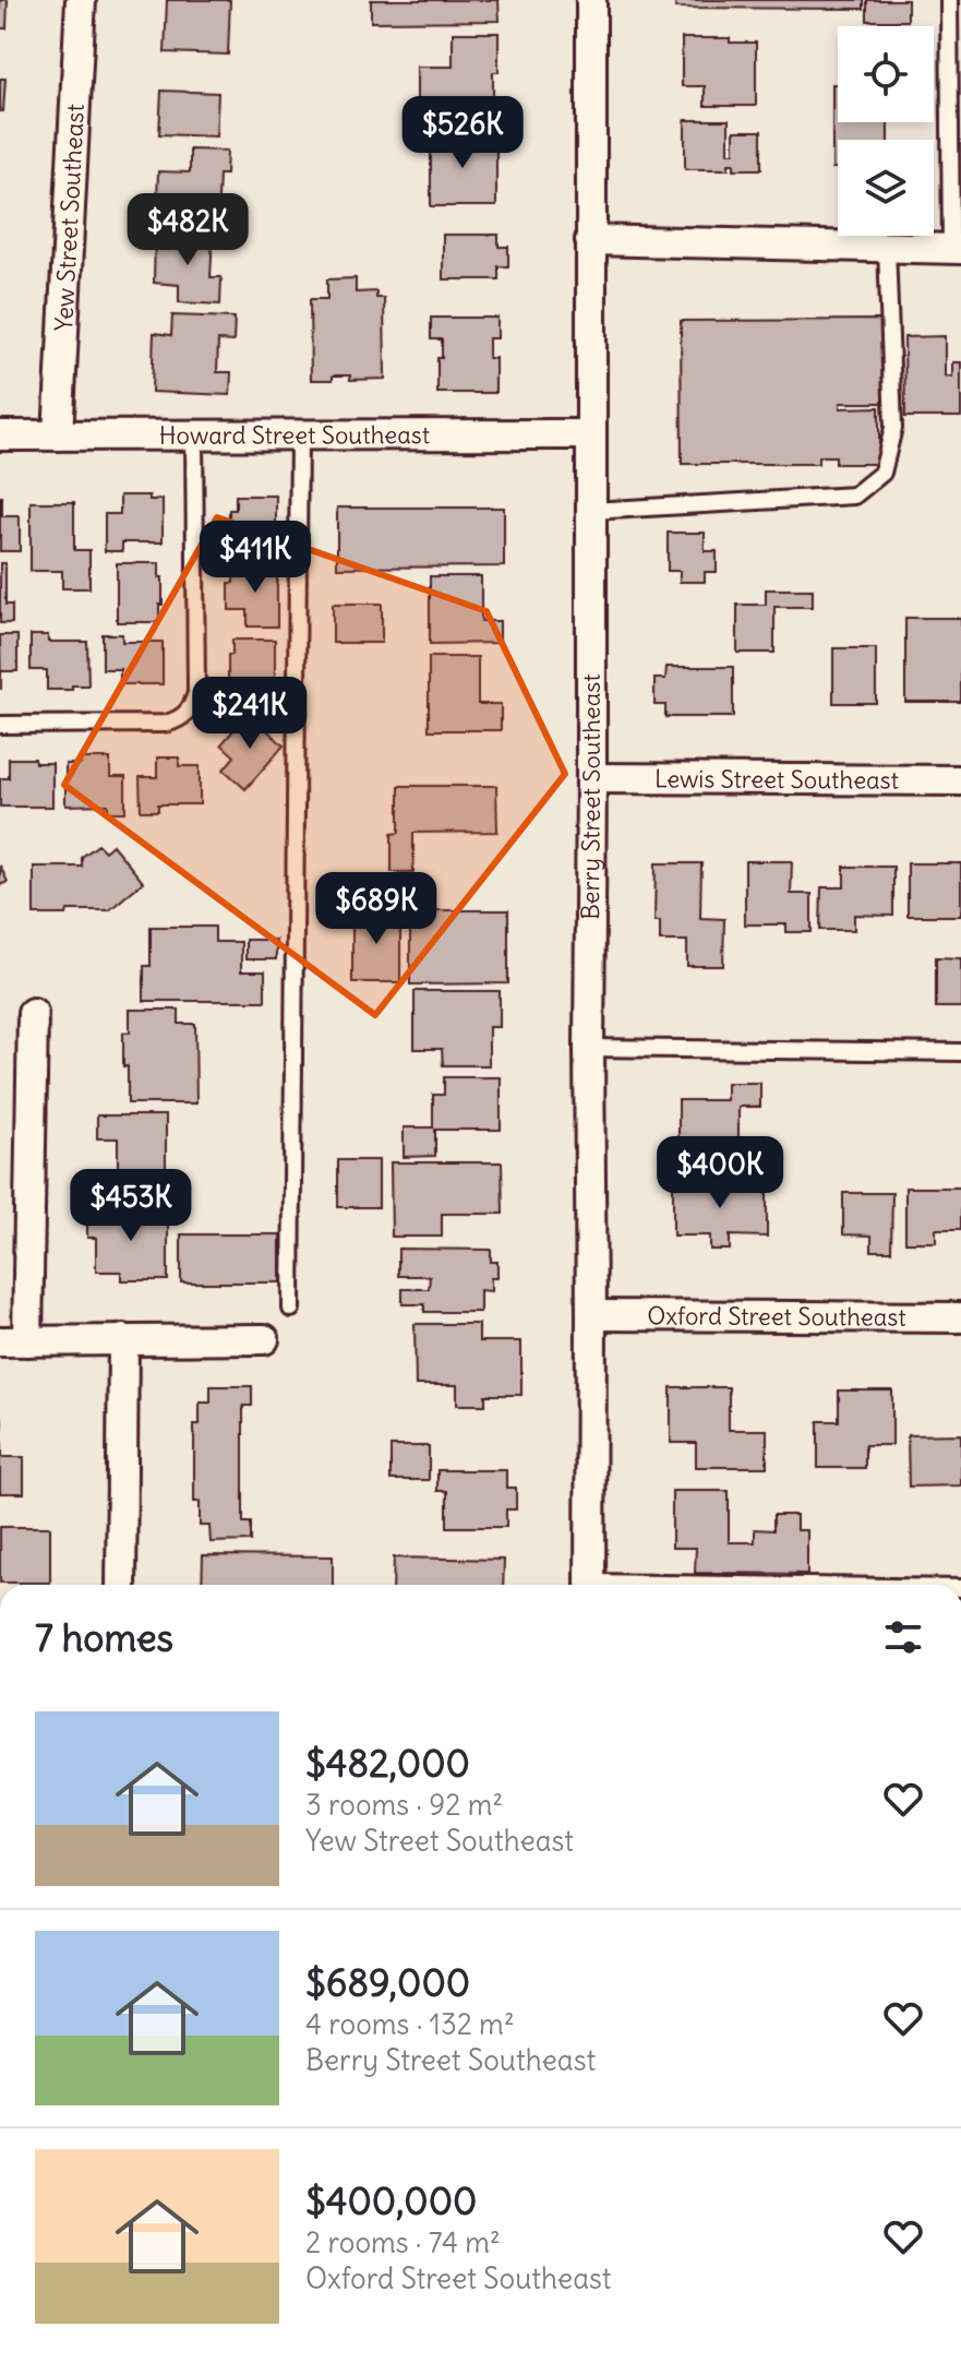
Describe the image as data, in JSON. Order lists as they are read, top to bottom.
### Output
{
  "streets": {
    "street": [
      "Yew Street Southeast",
      "Howard Street Southeast",
      "Lewis Street Southeast",
      "Berry Street Southeast",
      "Oxford Street Southeast"
    ]
  },
  "crossings": [
    ["Yew Street Southeast", "Howard Street Southeast"],
    ["Howard Street Southeast", "Berry Street Southeast"],
    ["Lewis Street Southeast", "Berry Street Southeast"],
    ["Berry Street Southeast", "Oxford Street Southeast"]
  ],
  "page": {
    "price": [
      "$526K",
      "$482K",
      "$411K",
      "$241K",
      "$689K",
      "$400K",
      "$453K"
    ],
    "heading": "7 homes",
    "list": [
      {
        "name": "$482,000",
        "note": "3 rooms · 92 m² · Yew Street Southeast"
      },
      {
        "name": "$689,000",
        "note": "4 rooms · 132 m² · Berry Street Southeast"
      },
      {
        "name": "$400,000",
        "note": "2 rooms · 74 m² · Oxford Street Southeast"
      }
    ]
  }
}
